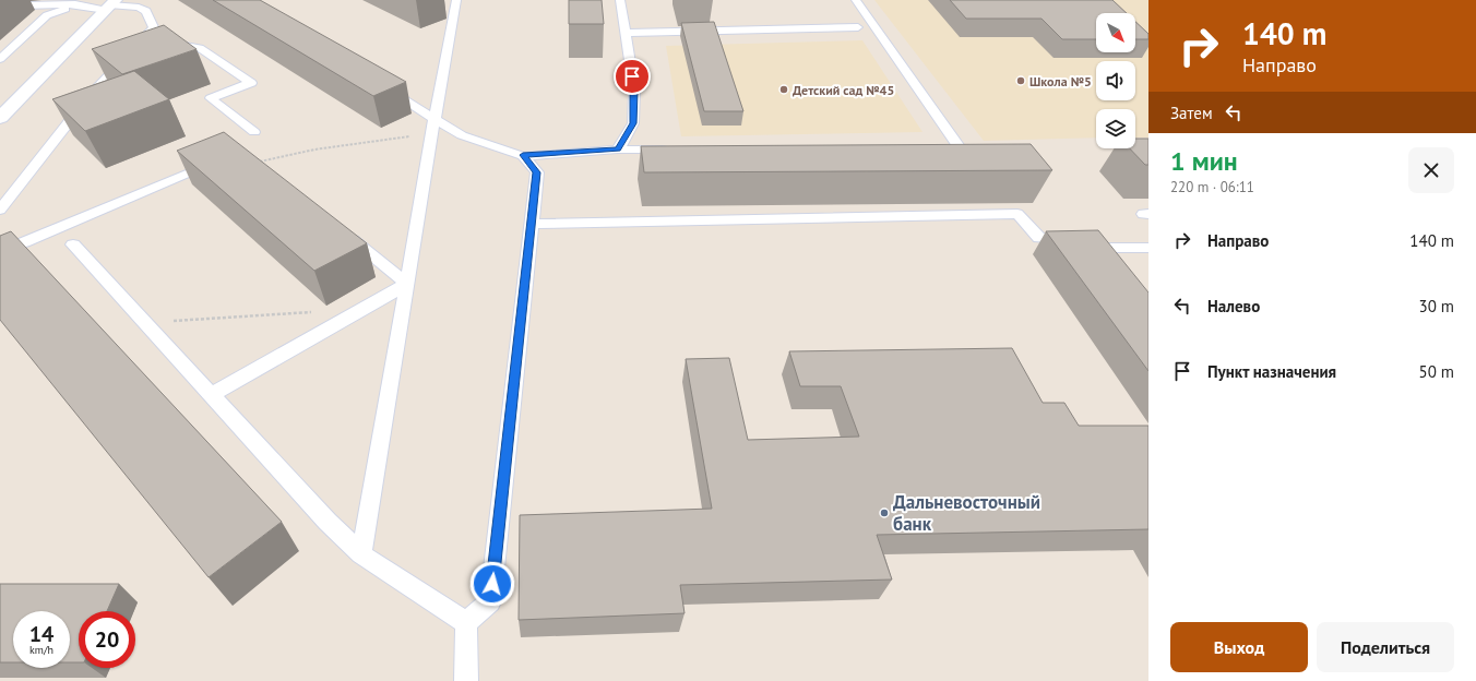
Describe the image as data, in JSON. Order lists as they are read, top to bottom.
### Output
{
  "places": ["Школа №5", "Детский сад №45", "Дальневосточный банк"],
  "north": "bottom right",
  "page": {
    "turn": ["140 m", "Направо"],
    "then": "Затем",
    "heading": ["1 мин", "220 m · 06:11"],
    "list": [
      {
        "name": "Направо",
        "value": "140 m"
      },
      {
        "name": "Налево",
        "value": "30 m"
      },
      {
        "name": "Пункт назначения",
        "value": "50 m"
      }
    ],
    "speed": "14 km/h",
    "limit": "20",
    "buttons": ["Выход", "Поделиться"]
  }
}
